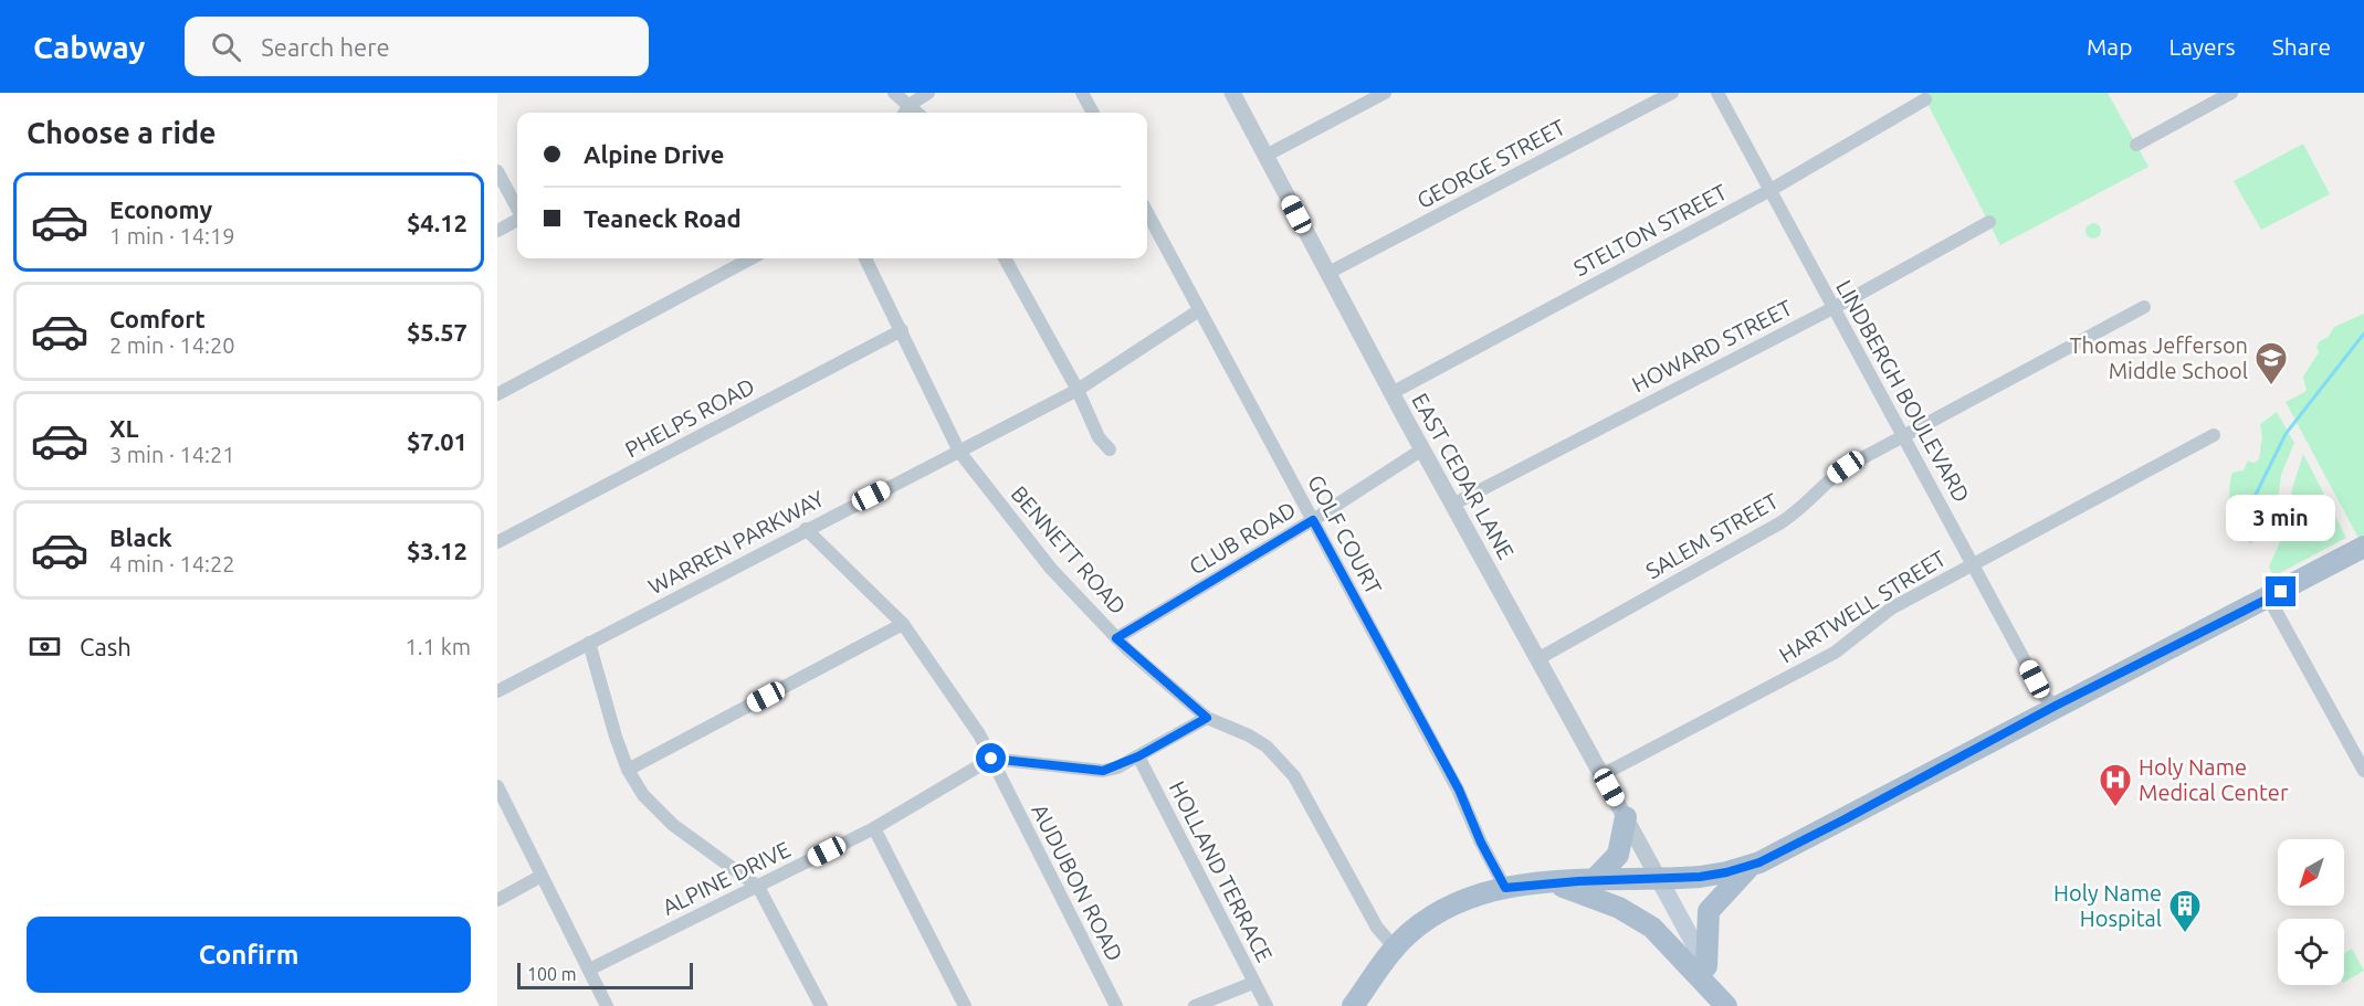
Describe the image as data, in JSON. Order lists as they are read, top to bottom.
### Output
{
  "streets": {
    "street": [
      "GEORGE STREET",
      "STELTON STREET",
      "HOWARD STREET",
      "LINDBERGH BOULEVARD",
      "PHELPS ROAD",
      "EAST CEDAR LANE",
      "GOLF COURT",
      "SALEM STREET",
      "CLUB ROAD",
      "WARREN PARKWAY",
      "BENNETT ROAD",
      "HARTWELL STREET",
      "HOLLAND TERRACE",
      "ALPINE DRIVE",
      "AUDUBON ROAD"
    ]
  },
  "crossings": [
    ["GEORGE STREET", "EAST CEDAR LANE"],
    ["STELTON STREET", "LINDBERGH BOULEVARD"],
    ["STELTON STREET", "EAST CEDAR LANE"],
    ["HOWARD STREET", "LINDBERGH BOULEVARD"],
    ["HOWARD STREET", "EAST CEDAR LANE"],
    ["LINDBERGH BOULEVARD", "SALEM STREET"],
    ["LINDBERGH BOULEVARD", "HARTWELL STREET"],
    ["PHELPS ROAD", "BENNETT ROAD"],
    ["EAST CEDAR LANE", "SALEM STREET"],
    ["EAST CEDAR LANE", "CLUB ROAD"],
    ["EAST CEDAR LANE", "HARTWELL STREET"],
    ["GOLF COURT", "CLUB ROAD"],
    ["GOLF COURT", "WARREN PARKWAY"],
    ["CLUB ROAD", "BENNETT ROAD"],
    ["WARREN PARKWAY", "BENNETT ROAD"],
    ["WARREN PARKWAY", "AUDUBON ROAD"],
    ["ALPINE DRIVE", "AUDUBON ROAD"]
  ],
  "places": {
    "school or university": ["Thomas Jefferson Middle School"],
    "hospital": ["Holy Name Medical Center"],
    "building": ["Holy Name Hospital"]
  },
  "scale_bar": "100 m",
  "north": "bottom left",
  "page": {
    "header": "Cabway",
    "search": "Search here",
    "nav": ["Map", "Layers", "Share"],
    "heading": "Choose a ride",
    "banner": ["Alpine Drive", "Teaneck Road"],
    "list": [
      {
        "name": "Economy",
        "note": "1 min · 14:19",
        "value": "$4.12"
      },
      {
        "name": "Comfort",
        "note": "2 min · 14:20",
        "value": "$5.57"
      },
      {
        "name": "XL",
        "note": "3 min · 14:21",
        "value": "$7.01"
      },
      {
        "name": "Black",
        "note": "4 min · 14:22",
        "value": "$3.12"
      }
    ],
    "bubble": "3 min",
    "pay": ["Cash", "1.1 km"],
    "buttons": "Confirm",
    "scale": "100 m"
  }
}
